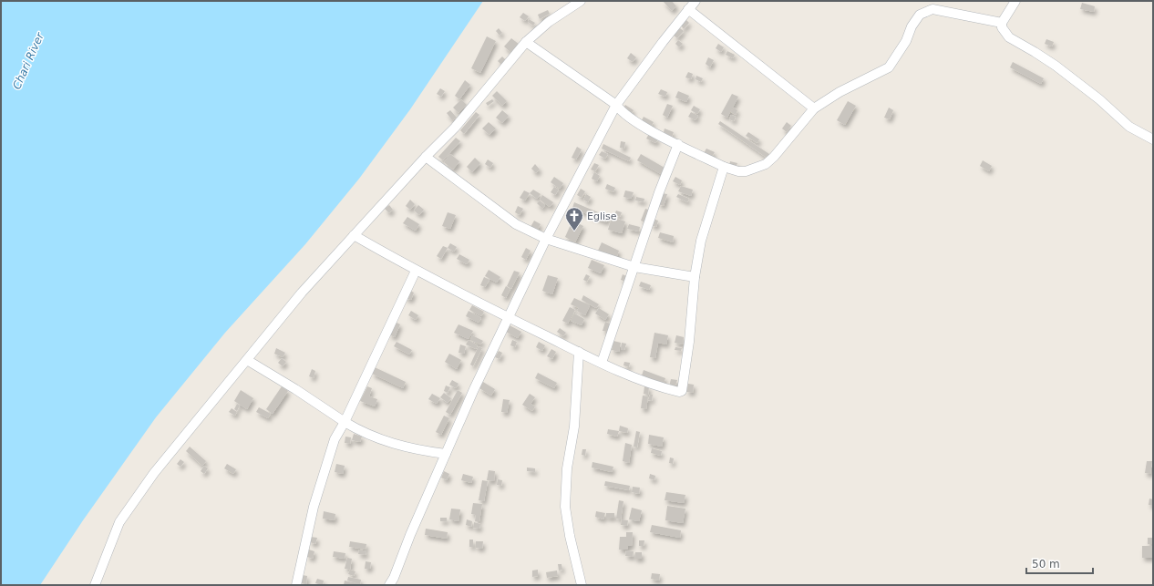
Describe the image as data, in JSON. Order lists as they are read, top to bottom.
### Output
{
  "water": ["Chari River"],
  "places": {
    "church": ["Eglise"]
  },
  "scale_bar": "50 m"
}
